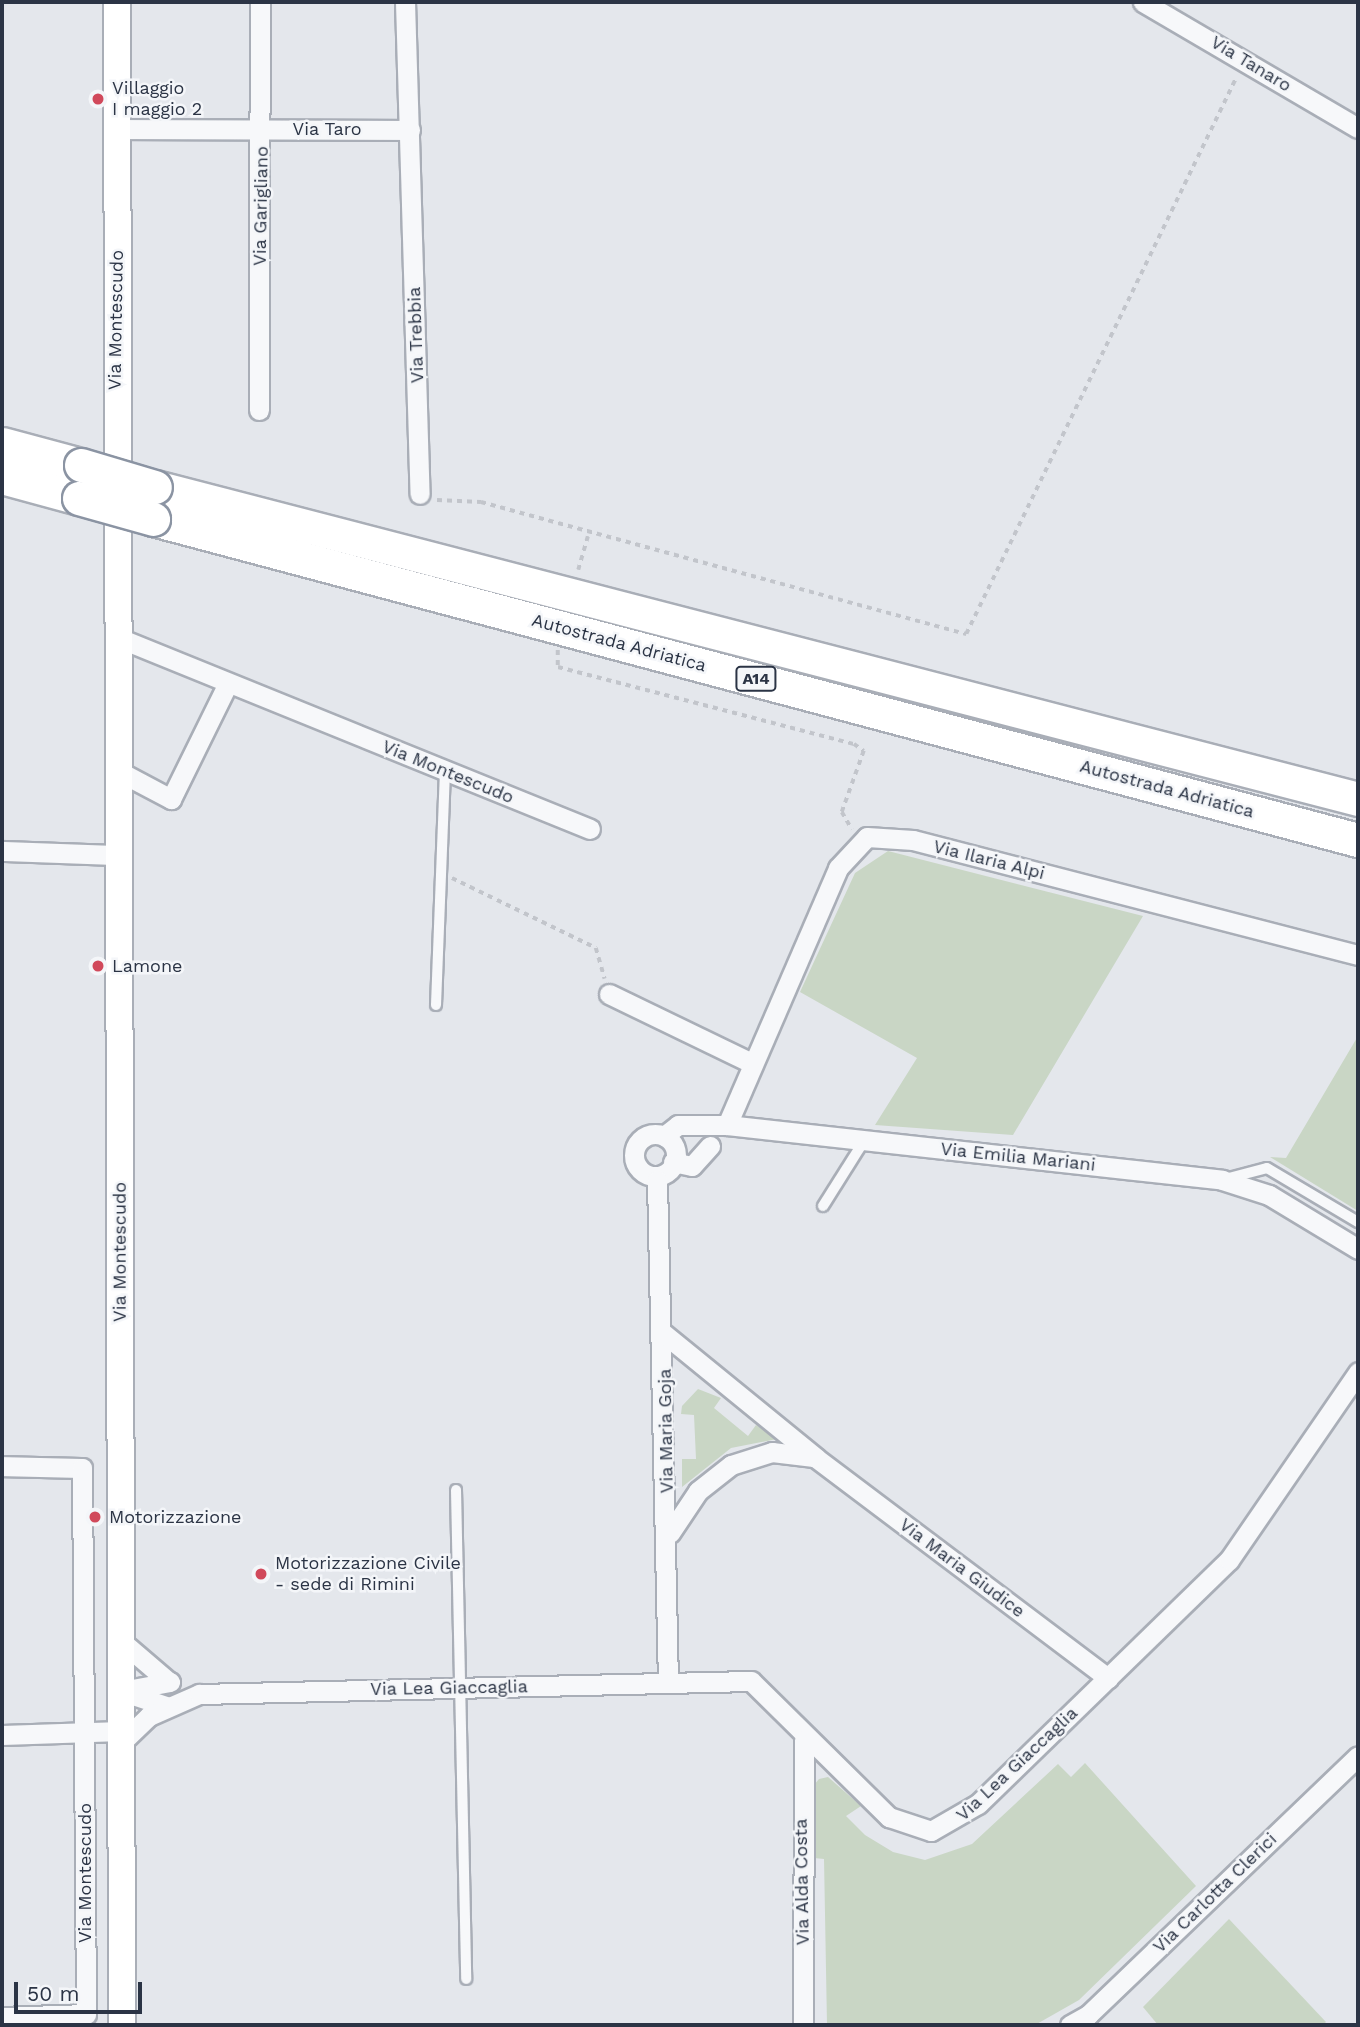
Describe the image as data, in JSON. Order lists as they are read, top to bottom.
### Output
{
  "streets": {
    "highway": ["Autostrada Adriatica", "A14"],
    "street": [
      "Via Tanaro",
      "Via Taro",
      "Via Garigliano",
      "Via Montescudo",
      "Via Trebbia",
      "Via Ilaria Alpi",
      "Via Emilia Mariani",
      "Via Maria Goja",
      "Via Maria Giudice",
      "Via Lea Giaccaglia",
      "Via Alda Costa",
      "Via Carlotta Clerici"
    ]
  },
  "crossings": [
    ["Via Taro", "Via Garigliano"],
    ["Via Taro", "Via Montescudo"],
    ["Via Taro", "Via Trebbia"],
    ["Via Montescudo", "Via Lea Giaccaglia"],
    ["Via Emilia Mariani", "Via Maria Goja"],
    ["Via Maria Goja", "Via Maria Giudice"],
    ["Via Maria Goja", "Via Lea Giaccaglia"],
    ["Via Maria Giudice", "Via Lea Giaccaglia"],
    ["Via Lea Giaccaglia", "Via Alda Costa"]
  ],
  "places": [
    "Villaggio I maggio 2",
    "Lamone",
    "Motorizzazione",
    "Motorizzazione Civile - sede di Rimini"
  ],
  "scale_bar": "50 m"
}
